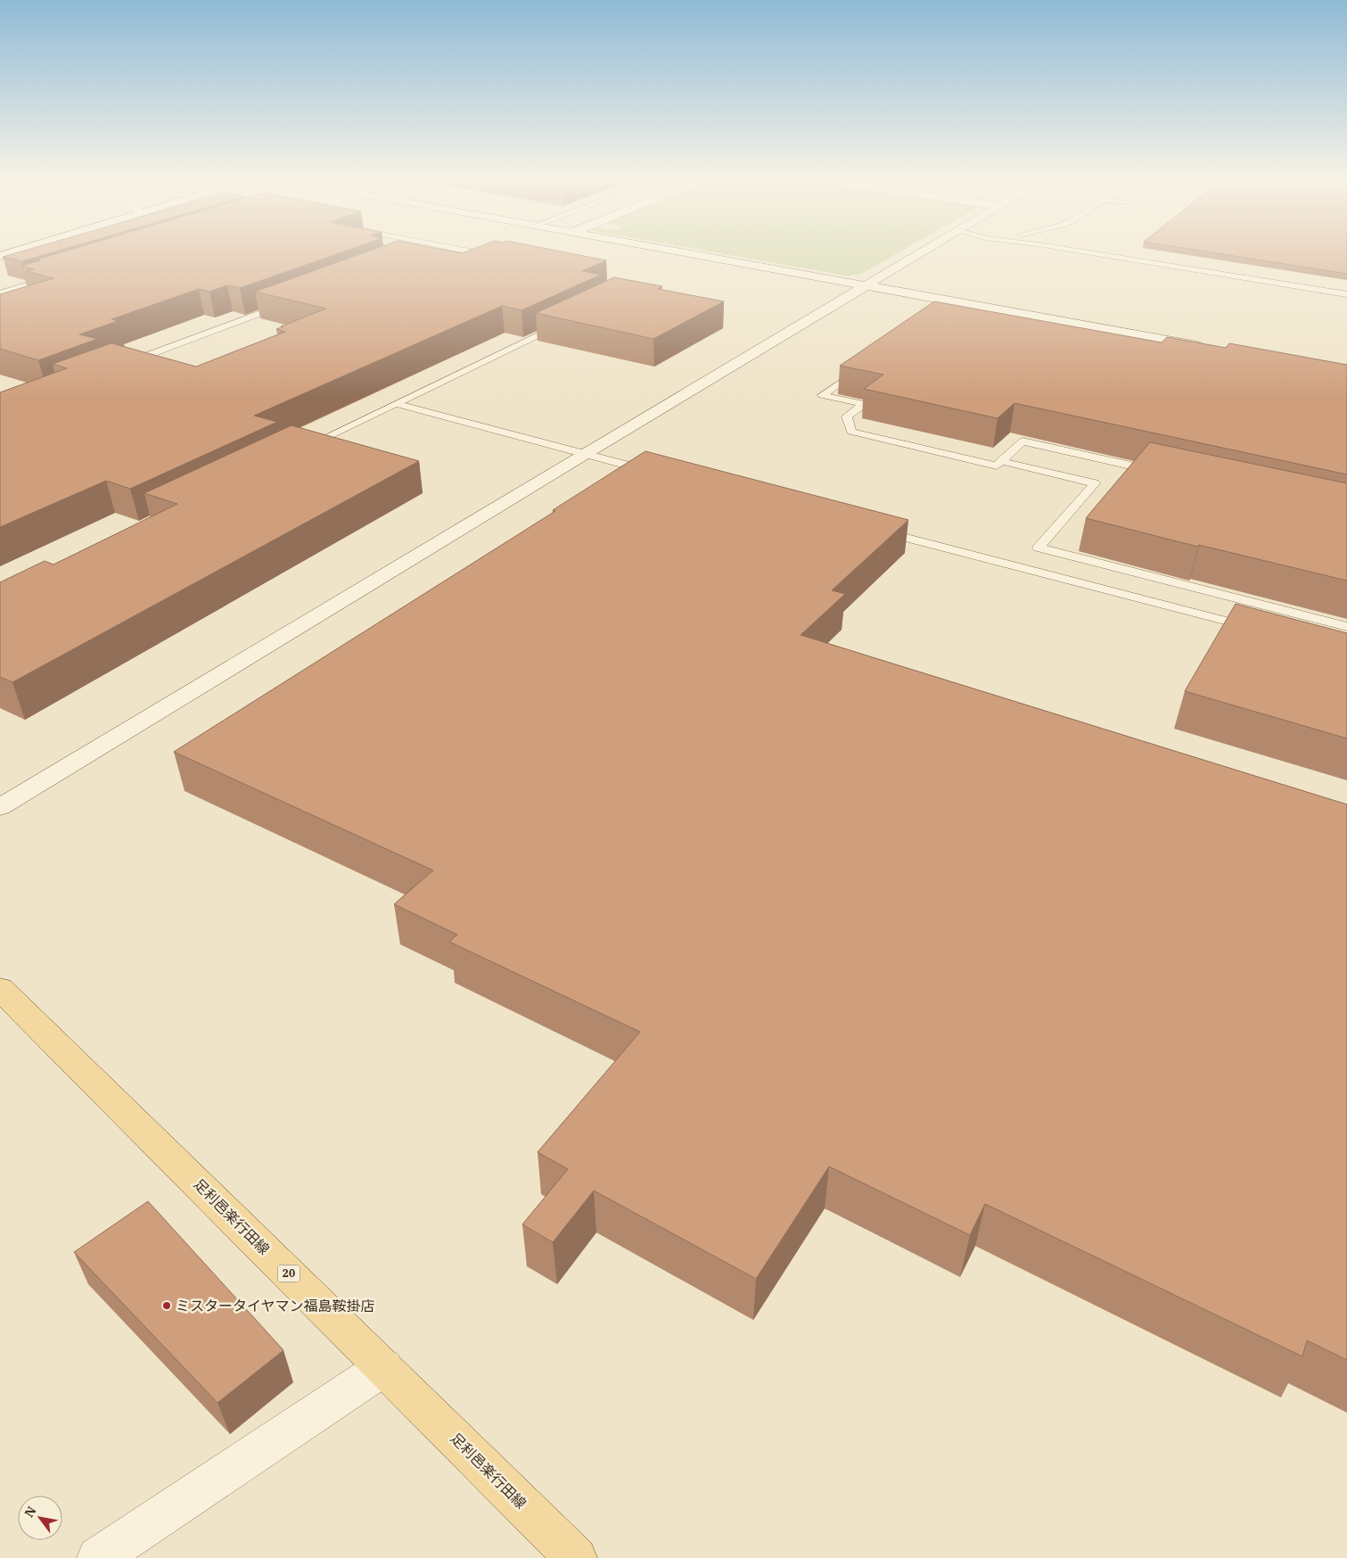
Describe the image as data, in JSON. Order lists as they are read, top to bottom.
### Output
{
  "streets": {
    "main road": ["足利邑楽行田線", "20"]
  },
  "places": ["ミスタータイヤマン福島鞍掛店"],
  "north": "top left"
}
